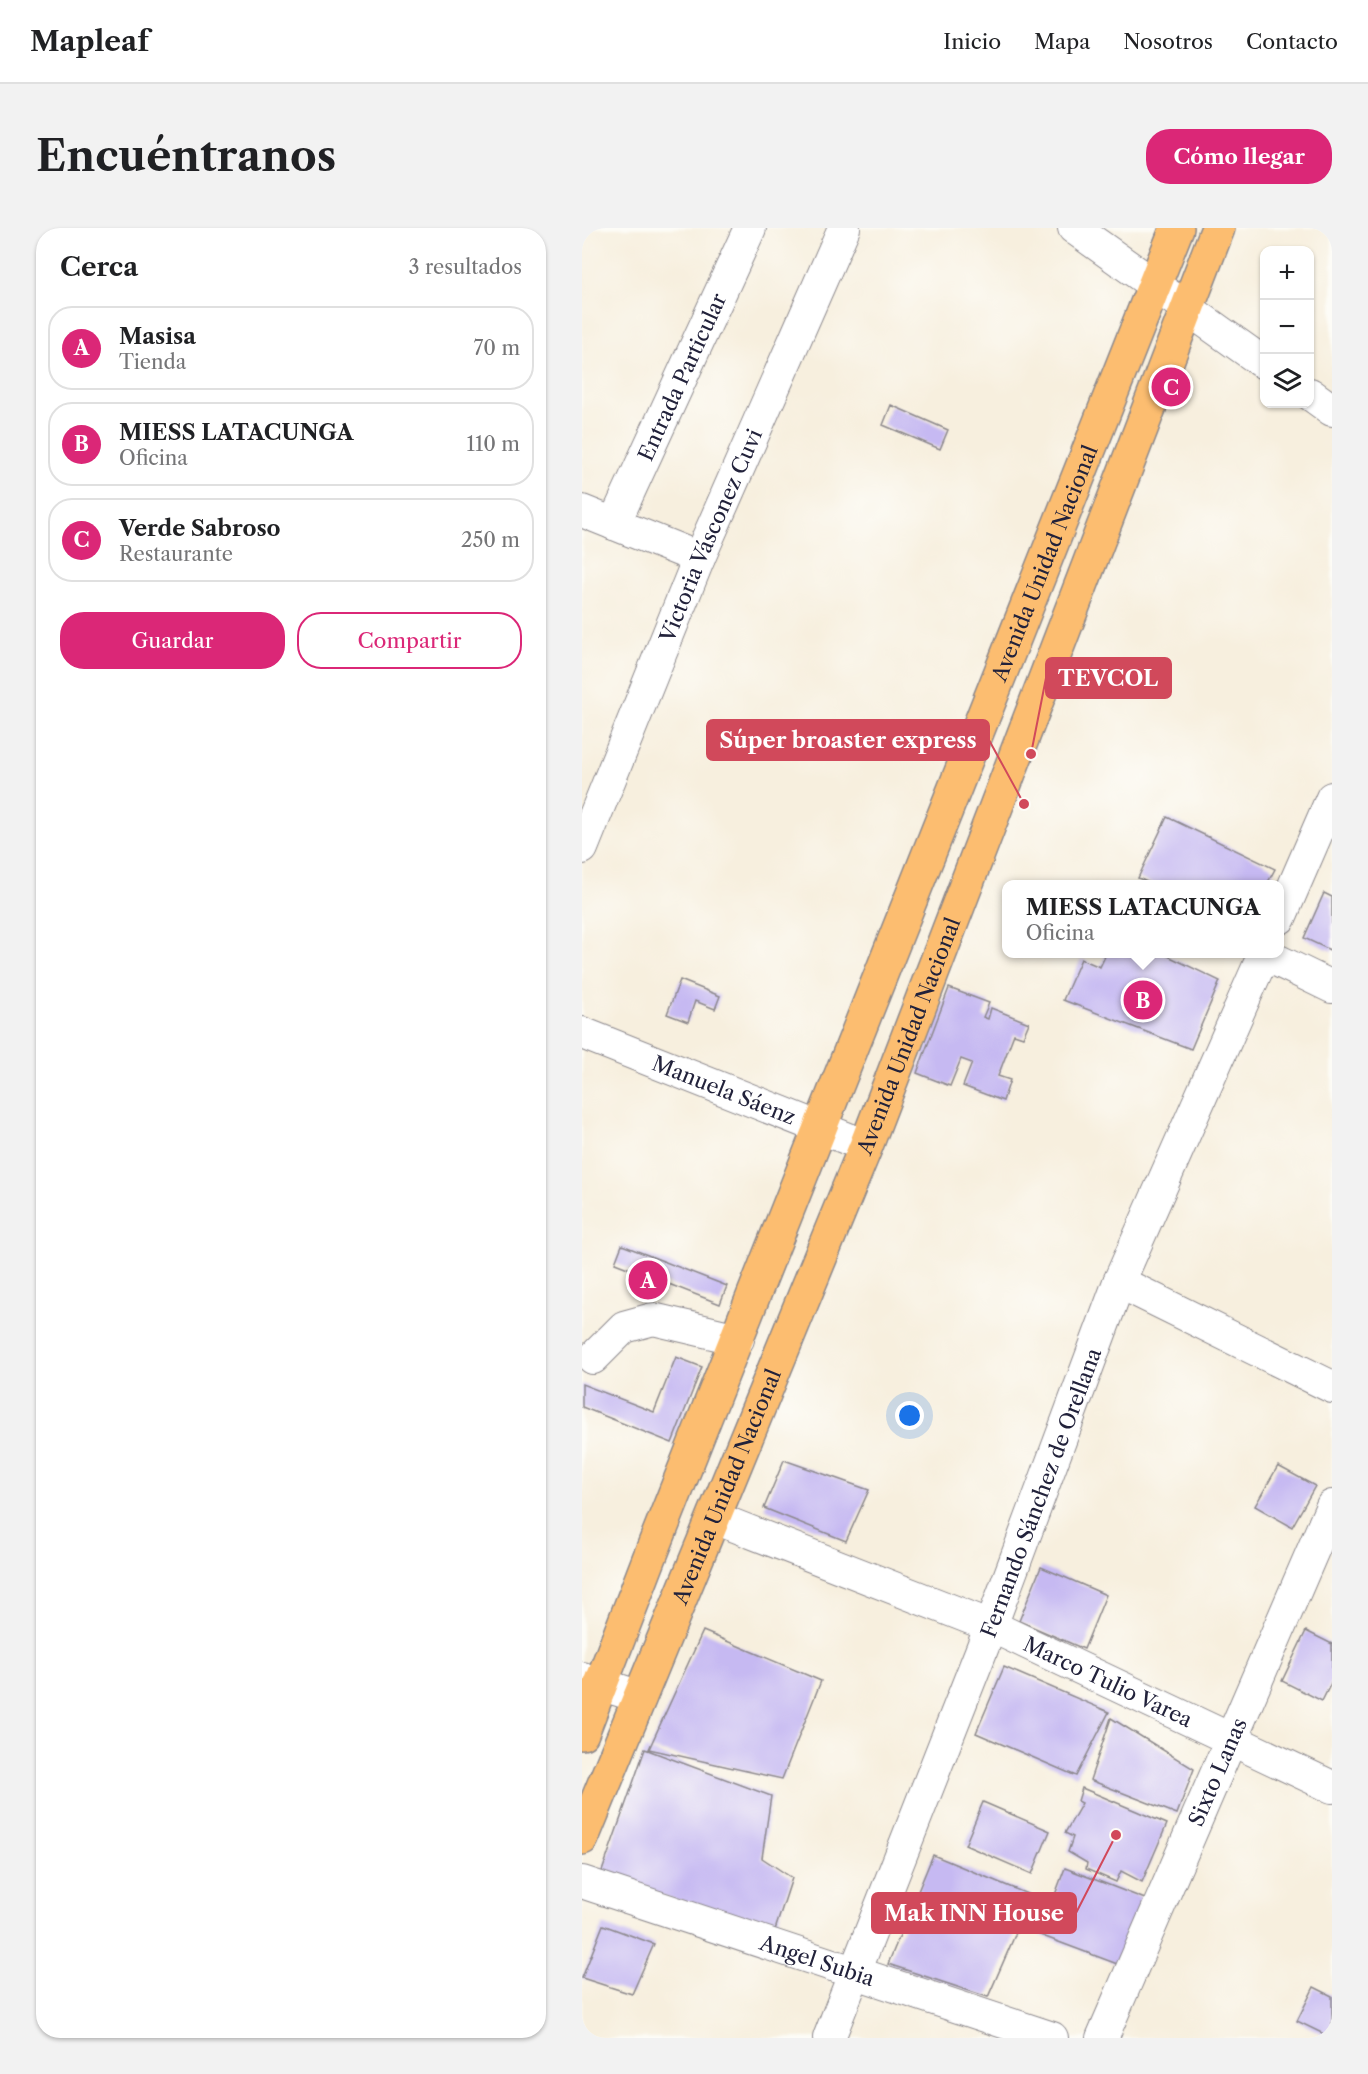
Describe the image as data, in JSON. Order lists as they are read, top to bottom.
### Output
{
  "streets": {
    "main road": ["Avenida Unidad Nacional"],
    "street": [
      "Entrada Particular",
      "Victoria Vásconez Cuvi",
      "Manuela Sáenz",
      "Fernando Sánchez de Orellana",
      "Marco Tulio Varea",
      "Sixto Lanas",
      "Angel Subia"
    ]
  },
  "crossings": [
    ["Avenida Unidad Nacional", "Manuela Sáenz"],
    ["Avenida Unidad Nacional", "Marco Tulio Varea"],
    ["Fernando Sánchez de Orellana", "Marco Tulio Varea"],
    ["Fernando Sánchez de Orellana", "Angel Subia"],
    ["Marco Tulio Varea", "Sixto Lanas"]
  ],
  "places": ["TEVCOL", "Súper broaster express", "Mak INN House"],
  "page": {
    "header": "Mapleaf",
    "nav": [
      "Inicio",
      "Mapa",
      "Nosotros",
      "Contacto"
    ],
    "buttons": [
      "Cómo llegar",
      ["Guardar", "Compartir"]
    ],
    "title": "Encuéntranos",
    "heading": ["Cerca", "3 resultados"],
    "map_buttons": ["+", "−"],
    "list": [
      {
        "mark": "A",
        "name": "Masisa",
        "note": "Tienda",
        "value": "70 m"
      },
      {
        "mark": "B",
        "name": "MIESS LATACUNGA",
        "note": "Oficina",
        "value": "110 m"
      },
      {
        "mark": "C",
        "name": "Verde Sabroso",
        "note": "Restaurante",
        "value": "250 m"
      }
    ],
    "pins": ["C", "B", "A"],
    "popup": ["MIESS LATACUNGA", "Oficina"]
  }
}
